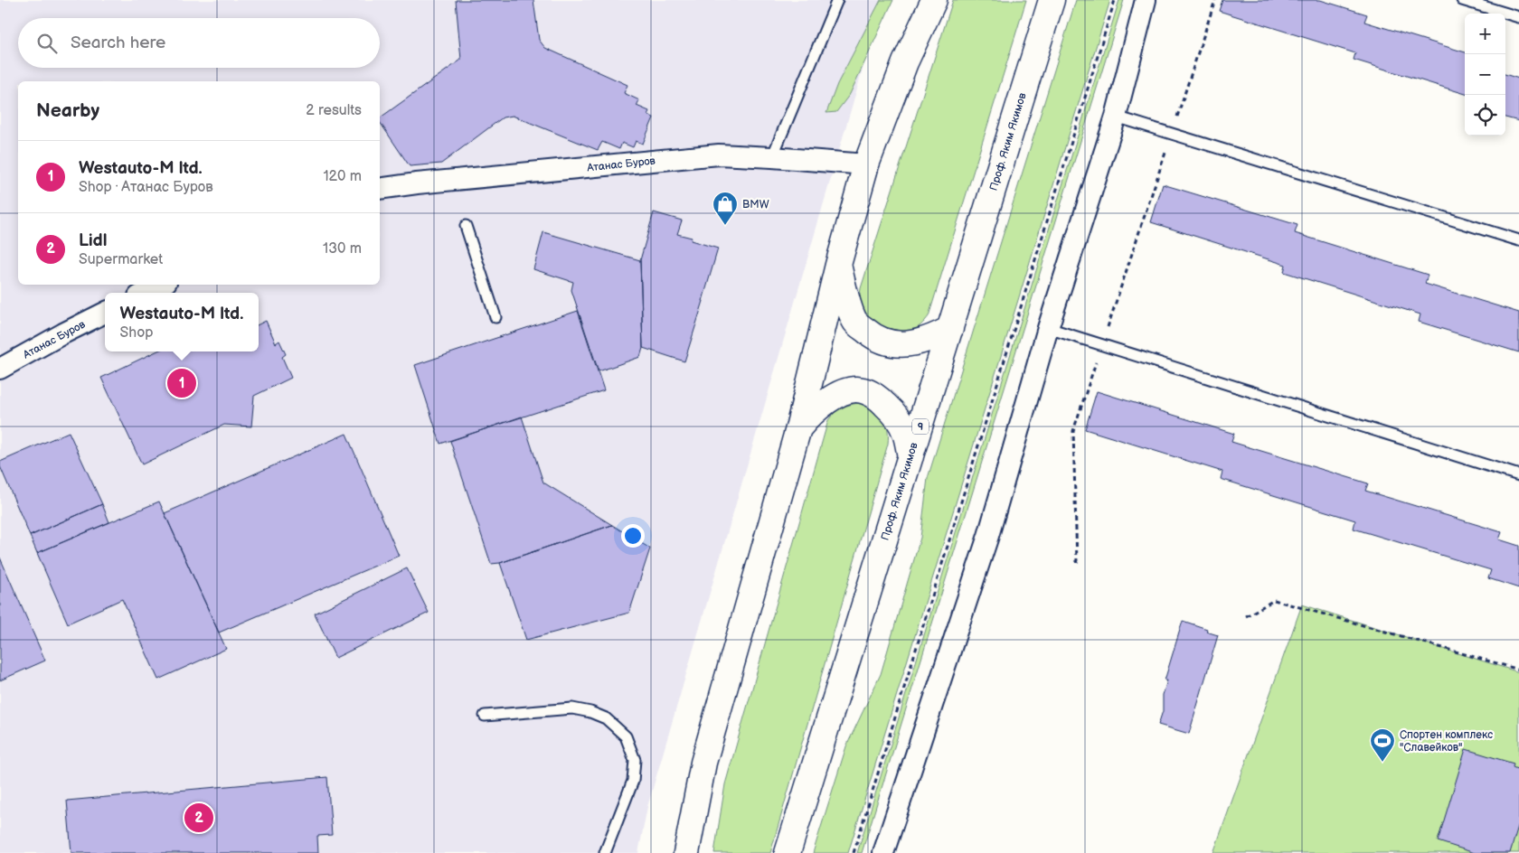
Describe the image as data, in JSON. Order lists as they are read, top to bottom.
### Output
{
  "streets": {
    "highway": ["Проф. Яким Якимов", "9"],
    "street": ["Атанас Буров"]
  },
  "places": {
    "shop": ["BMW"],
    "sports": ["Спортен комплекс \"Славейков\""]
  },
  "page": {
    "map_buttons": ["+", "−"],
    "search": "Search here",
    "heading": ["Nearby", "2 results"],
    "list": [
      {
        "mark": "1",
        "name": "Westauto-M ltd.",
        "note": "Shop · Атанас Буров",
        "value": "120 m"
      },
      {
        "mark": "2",
        "name": "Lidl",
        "note": "Supermarket",
        "value": "130 m"
      }
    ],
    "popup": ["Westauto-M ltd.", "Shop"],
    "pins": ["1", "2"]
  }
}
